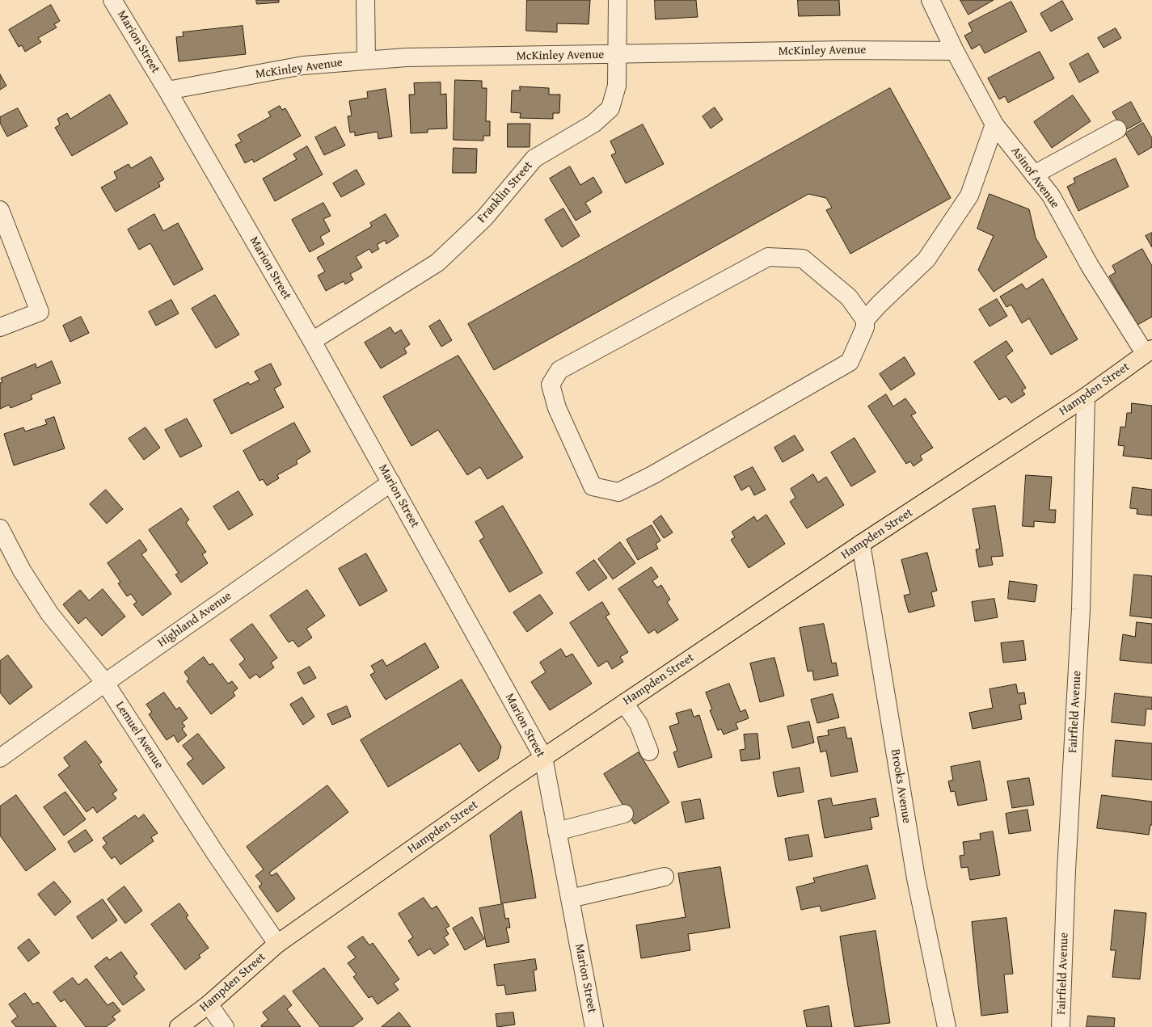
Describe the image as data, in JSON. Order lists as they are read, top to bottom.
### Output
{
  "streets": {
    "main road": ["Hampden Street"],
    "street": [
      "Marion Street",
      "McKinley Avenue",
      "Asinof Avenue",
      "Franklin Street",
      "Highland Avenue",
      "Fairfield Avenue",
      "Lemuel Avenue",
      "Brooks Avenue"
    ]
  },
  "crossings": [
    ["Marion Street", "McKinley Avenue"],
    ["Marion Street", "Franklin Street"],
    ["Marion Street", "Hampden Street"],
    ["Marion Street", "Highland Avenue"],
    ["McKinley Avenue", "Asinof Avenue"],
    ["McKinley Avenue", "Franklin Street"],
    ["Asinof Avenue", "Hampden Street"],
    ["Hampden Street", "Fairfield Avenue"],
    ["Hampden Street", "Lemuel Avenue"],
    ["Hampden Street", "Brooks Avenue"],
    ["Highland Avenue", "Lemuel Avenue"]
  ]
}
